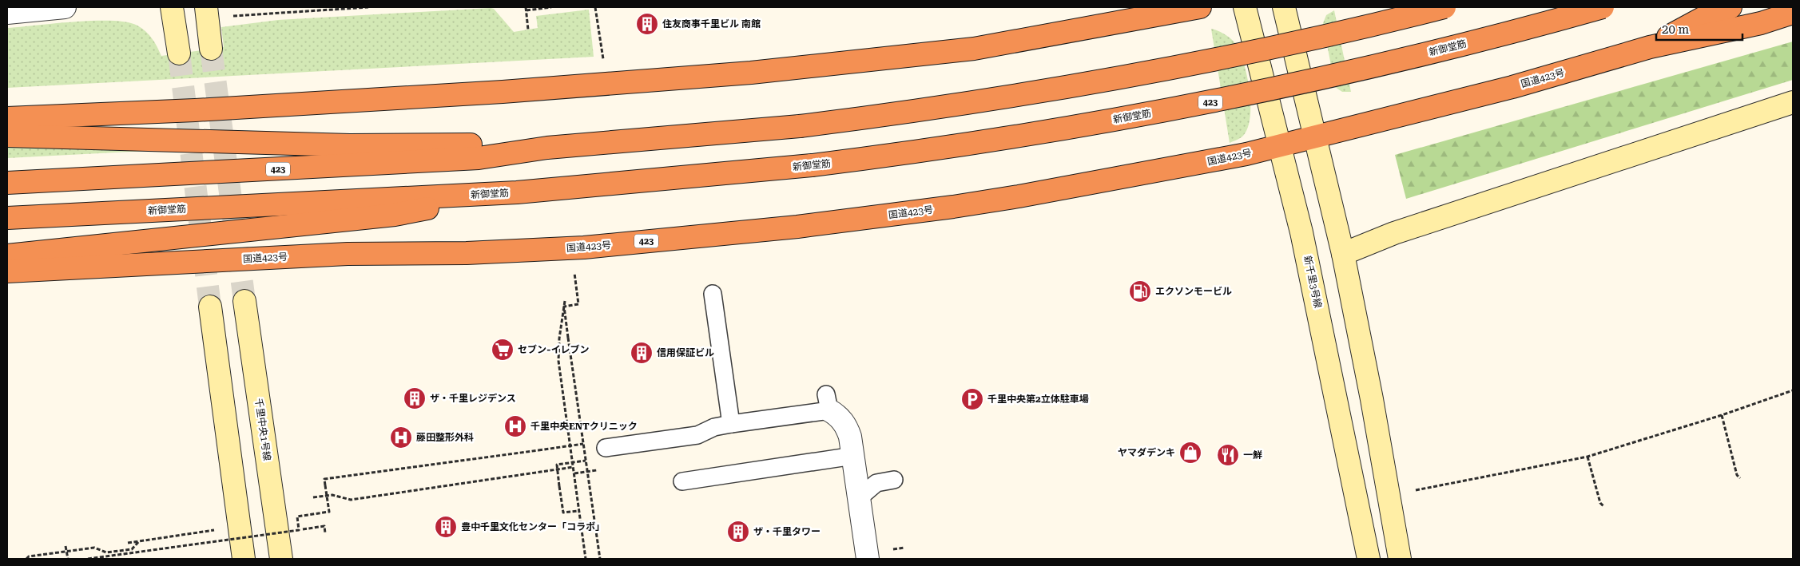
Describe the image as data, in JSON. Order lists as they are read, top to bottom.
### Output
{
  "streets": {
    "highway": ["新御堂筋", "国道423号", "423"],
    "street": ["新千里3号線", "千里中央1号線"]
  },
  "crossings": [
    ["国道423号", "新千里3号線"]
  ],
  "places": {
    "building": [
      "住友商事千里ビル 南館",
      "信用保証ビル",
      "ザ・千里レジデンス",
      "豊中千里文化センター「コラボ」",
      "ザ・千里タワー"
    ],
    "fuel station": ["エクソンモービル"],
    "supermarket": ["セブン-イレブン"],
    "parking": ["千里中央第2立体駐車場"],
    "hospital": ["千里中央ENTクリニック", "藤田整形外科"],
    "shop": ["ヤマダデンキ"],
    "restaurant": ["一鮮"]
  },
  "scale_bar": "20 m"
}
